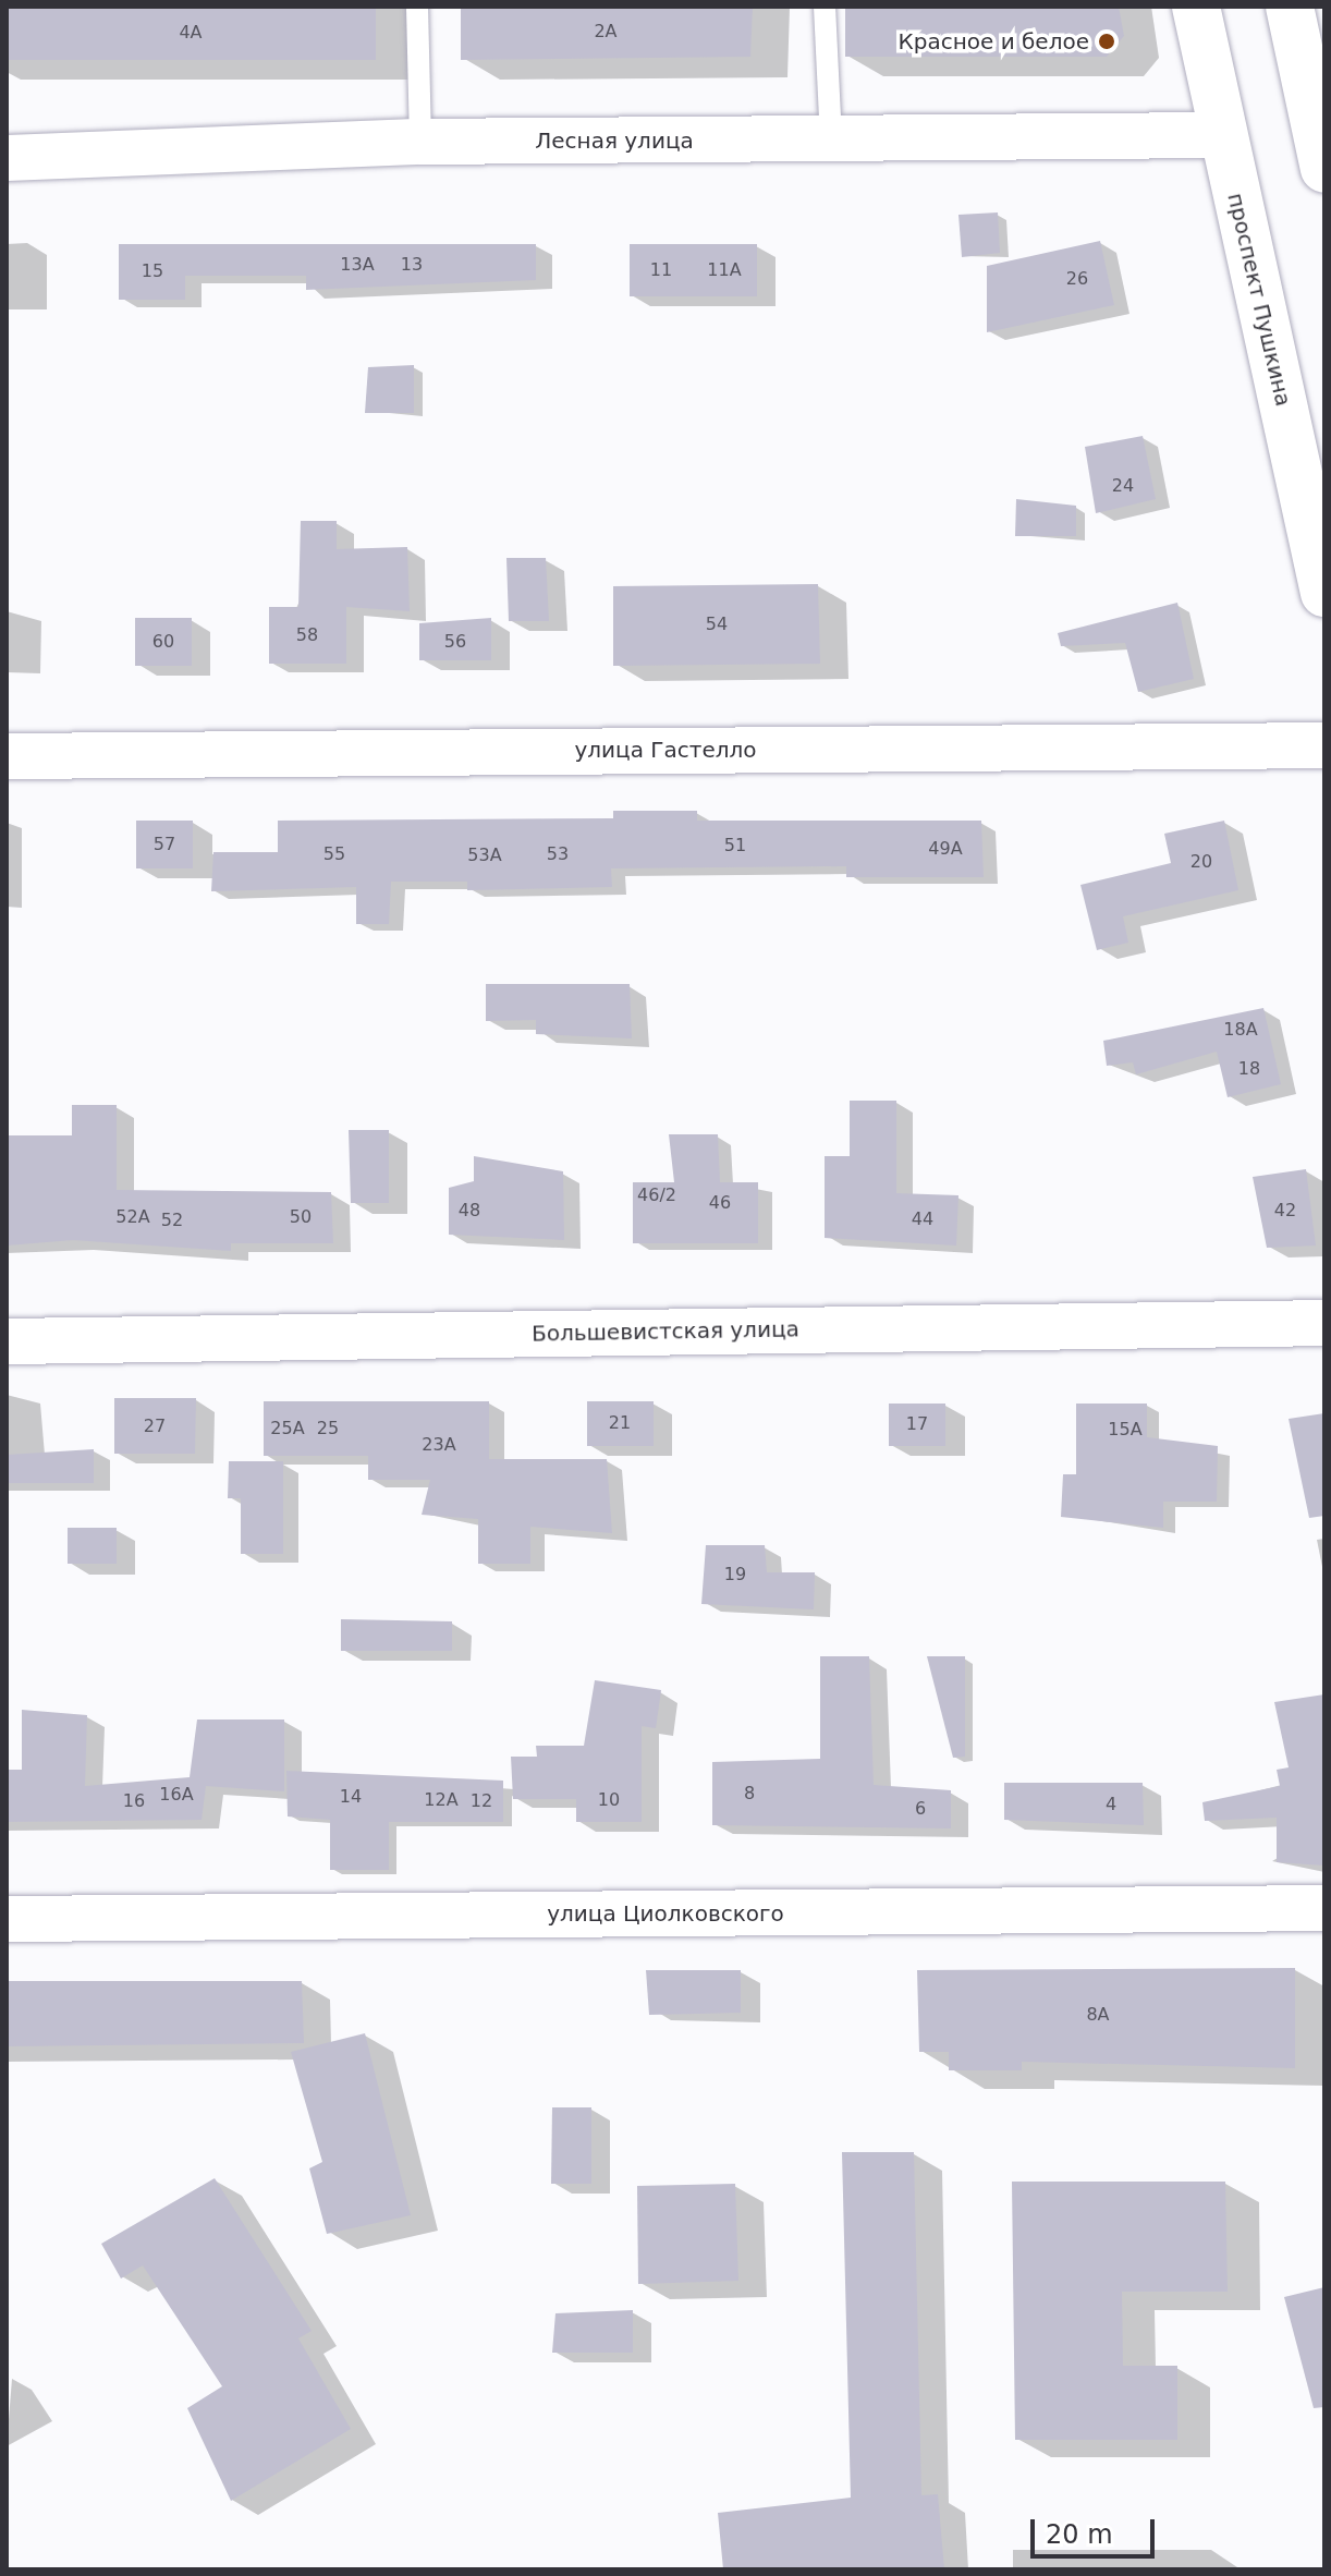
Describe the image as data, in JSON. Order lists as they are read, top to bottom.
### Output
{
  "streets": {
    "main road": ["проспект Пушкина"],
    "street": [
      "Лесная улица",
      "улица Гастелло",
      "Большевистская улица",
      "улица Циолковского"
    ]
  },
  "crossings": [
    ["Лесная улица", "проспект Пушкина"]
  ],
  "places": ["Красное и белое"],
  "house_numbers": [
    "2А",
    "4А",
    "13А",
    "13",
    "11",
    "11А",
    "15",
    "26",
    "24",
    "54",
    "58",
    "60",
    "56",
    "57",
    "51",
    "49А",
    "55",
    "53",
    "53А",
    "20",
    "18А",
    "18",
    "46/2",
    "46",
    "48",
    "42",
    "52А",
    "50",
    "44",
    "52",
    "21",
    "17",
    "27",
    "25А",
    "25",
    "15А",
    "23А",
    "19",
    "8",
    "16А",
    "14",
    "12А",
    "10",
    "16",
    "12",
    "4",
    "6",
    "8А"
  ],
  "scale_bar": "20 m"
}
